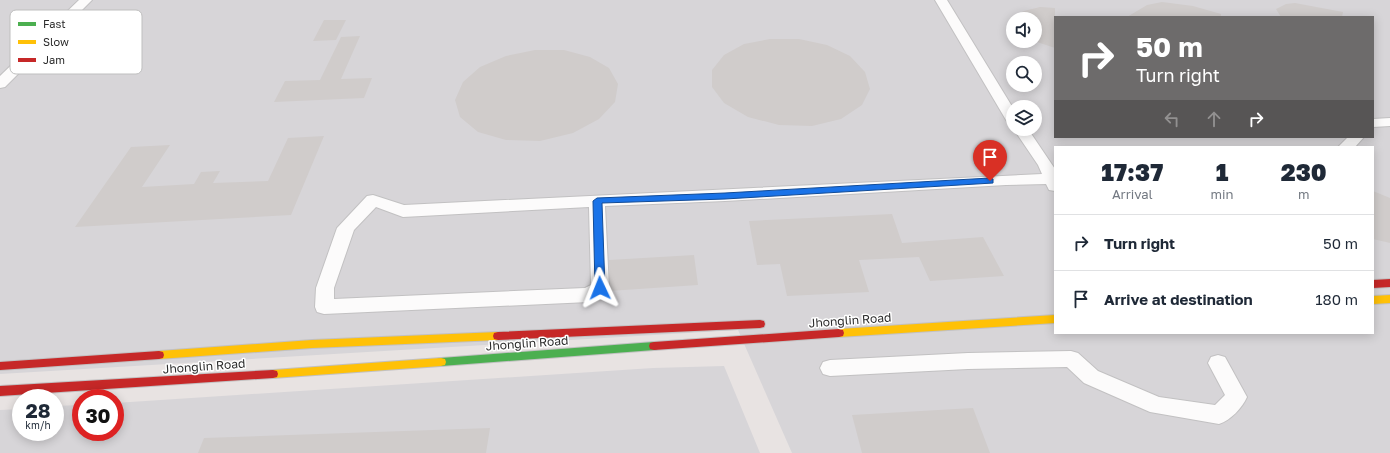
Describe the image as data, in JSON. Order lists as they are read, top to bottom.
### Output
{
  "streets": {
    "street": ["Jhonglin Road"]
  },
  "legend": ["Fast", "Slow", "Jam"],
  "page": {
    "turn": ["50 m", "Turn right"],
    "eta": [
      "17:37",
      "Arrival",
      "1",
      "min",
      "230",
      "m"
    ],
    "list": [
      {
        "name": "Turn right",
        "value": "50 m"
      },
      {
        "name": "Arrive at destination",
        "value": "180 m"
      }
    ],
    "speed": "28 km/h",
    "limit": "30"
  }
}
